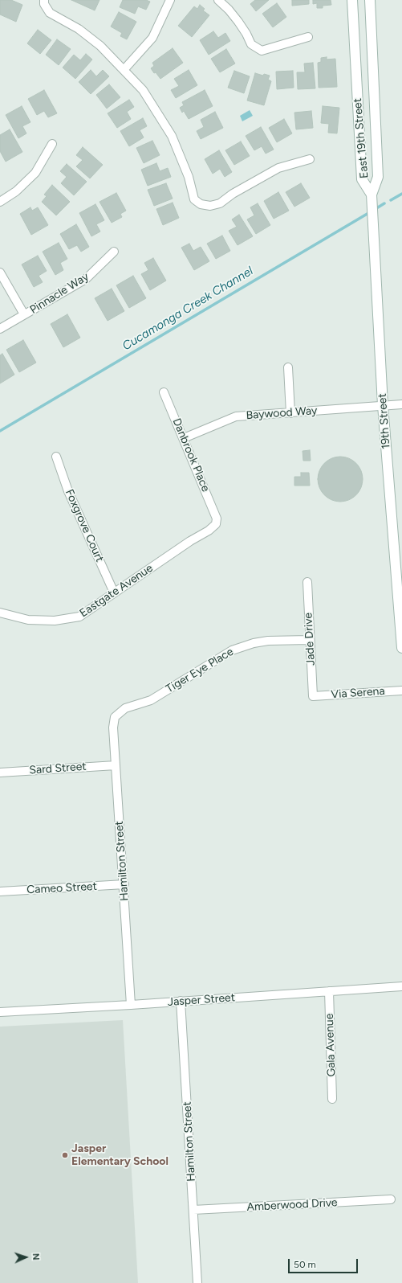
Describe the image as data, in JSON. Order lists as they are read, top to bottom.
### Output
{
  "streets": {
    "main road": ["East 19th Street", "19th Street"],
    "street": [
      "Pinnacle Way",
      "Baywood Way",
      "Danbrook Place",
      "Foxgrove Court",
      "Eastgate Avenue",
      "Jade Drive",
      "Tiger Eye Place",
      "Via Serena",
      "Sard Street",
      "Hamilton Street",
      "Cameo Street",
      "Jasper Street",
      "Gala Avenue",
      "Amberwood Drive"
    ]
  },
  "crossings": [
    ["East 19th Street", "19th Street"],
    ["Baywood Way", "19th Street"],
    ["Baywood Way", "Danbrook Place"],
    ["Danbrook Place", "Eastgate Avenue"],
    ["Foxgrove Court", "Eastgate Avenue"],
    ["Jade Drive", "Tiger Eye Place"],
    ["Jade Drive", "Via Serena"],
    ["Tiger Eye Place", "Hamilton Street"],
    ["Sard Street", "Hamilton Street"],
    ["Hamilton Street", "Cameo Street"],
    ["Hamilton Street", "Jasper Street"],
    ["Hamilton Street", "Amberwood Drive"],
    ["Jasper Street", "Gala Avenue"]
  ],
  "water": ["Cucamonga Creek Channel"],
  "places": ["Jasper Elementary School"],
  "scale_bar": "50 m",
  "north": "right"
}
